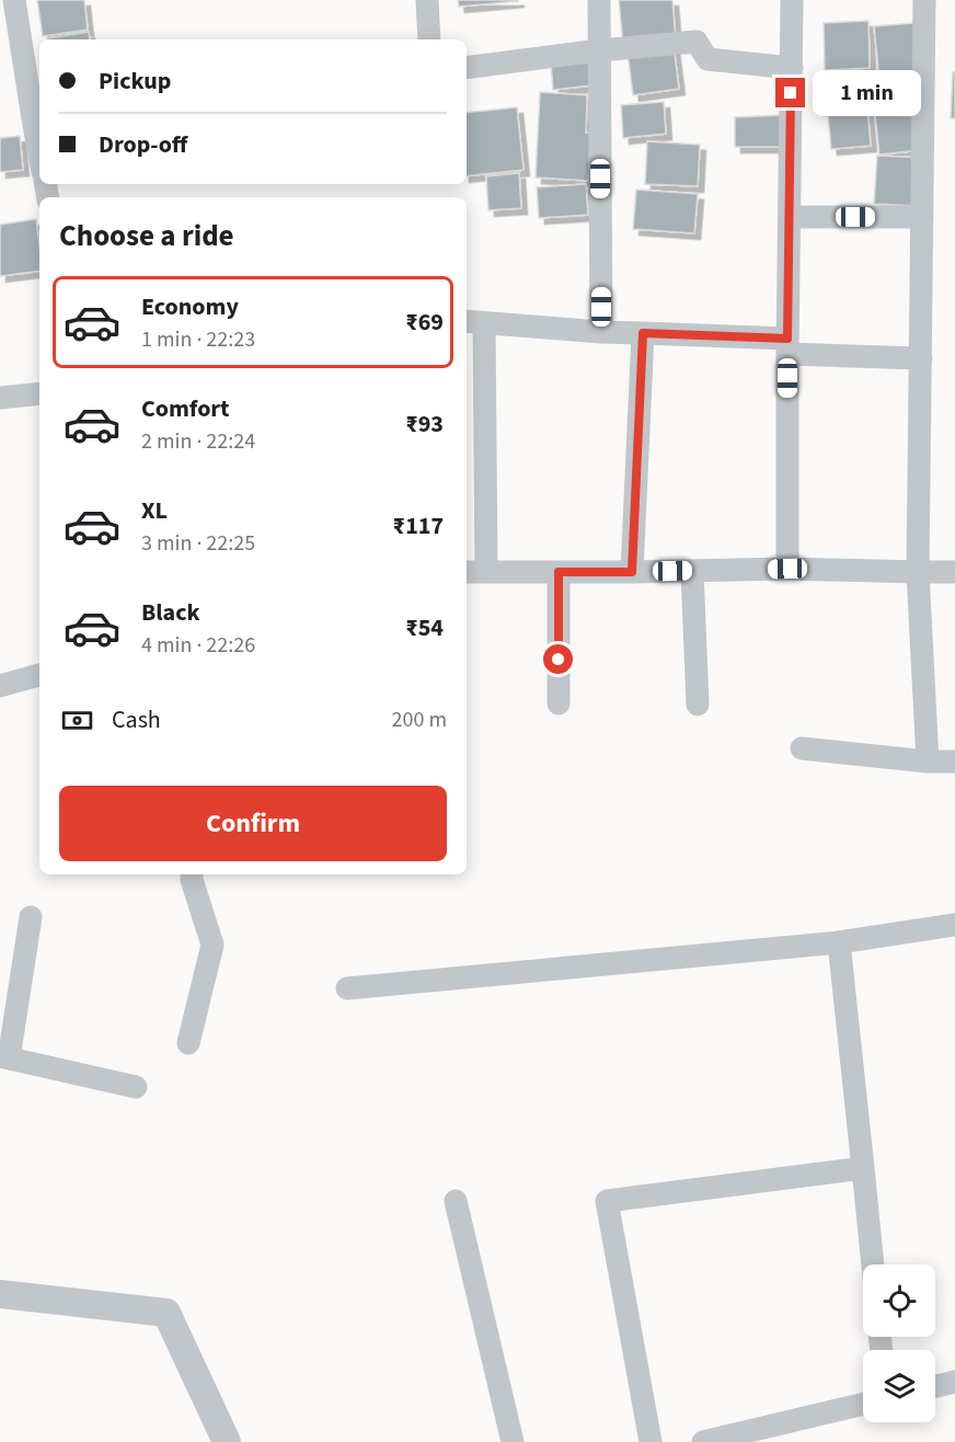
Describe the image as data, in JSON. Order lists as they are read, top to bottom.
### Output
{
  "page": {
    "banner": ["Pickup", "Drop-off"],
    "bubble": "1 min",
    "heading": "Choose a ride",
    "list": [
      {
        "name": "Economy",
        "note": "1 min · 22:23",
        "value": "₹69"
      },
      {
        "name": "Comfort",
        "note": "2 min · 22:24",
        "value": "₹93"
      },
      {
        "name": "XL",
        "note": "3 min · 22:25",
        "value": "₹117"
      },
      {
        "name": "Black",
        "note": "4 min · 22:26",
        "value": "₹54"
      }
    ],
    "pay": ["Cash", "200 m"],
    "buttons": "Confirm"
  }
}
